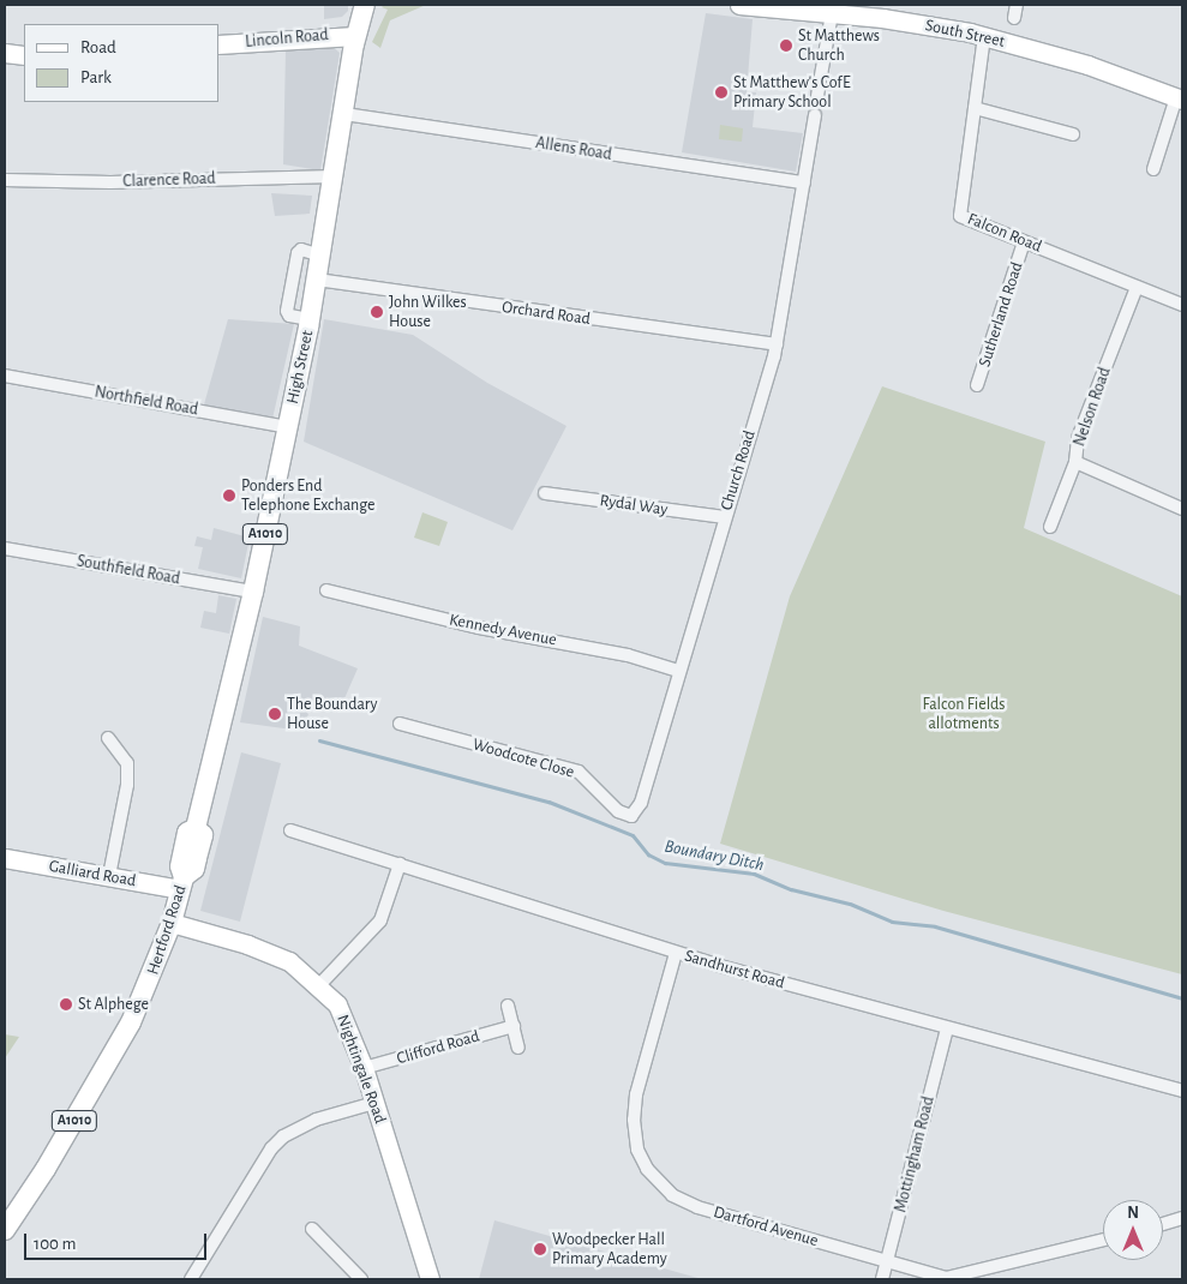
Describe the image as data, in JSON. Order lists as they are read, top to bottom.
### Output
{
  "streets": {
    "main road": ["High Street", "A1010", "Hertford Road"],
    "street": [
      "South Street",
      "Lincoln Road",
      "Allens Road",
      "Clarence Road",
      "Falcon Road",
      "Orchard Road",
      "Sutherland Road",
      "Northfield Road",
      "Nelson Road",
      "Church Road",
      "Rydal Way",
      "Southfield Road",
      "Kennedy Avenue",
      "Woodcote Close",
      "Galliard Road",
      "Sandhurst Road",
      "Clifford Road",
      "Nightingale Road",
      "Mottingham Road",
      "Dartford Avenue"
    ]
  },
  "crossings": [
    ["South Street", "Falcon Road"],
    ["Lincoln Road", "High Street"],
    ["Allens Road", "High Street"],
    ["Allens Road", "Church Road"],
    ["Clarence Road", "High Street"],
    ["Falcon Road", "Sutherland Road"],
    ["Falcon Road", "Nelson Road"],
    ["Orchard Road", "High Street"],
    ["Orchard Road", "Church Road"],
    ["High Street", "Northfield Road"],
    ["High Street", "Southfield Road"],
    ["High Street", "Hertford Road"],
    ["Church Road", "Rydal Way"],
    ["Church Road", "Kennedy Avenue"],
    ["Church Road", "Woodcote Close"],
    ["Galliard Road", "Hertford Road"],
    ["Hertford Road", "Nightingale Road"],
    ["Sandhurst Road", "Mottingham Road"],
    ["Sandhurst Road", "Dartford Avenue"],
    ["Clifford Road", "Nightingale Road"],
    ["Mottingham Road", "Dartford Avenue"]
  ],
  "water": ["Boundary Ditch"],
  "parks": ["Falcon Fields allotments"],
  "places": [
    "St Matthews Church",
    "St Matthew's CofE Primary School",
    "John Wilkes House",
    "Ponders End Telephone Exchange",
    "The Boundary House",
    "St Alphege",
    "Woodpecker Hall Primary Academy"
  ],
  "legend": ["Road", "Park"],
  "scale_bar": "100 m",
  "north": "top"
}
